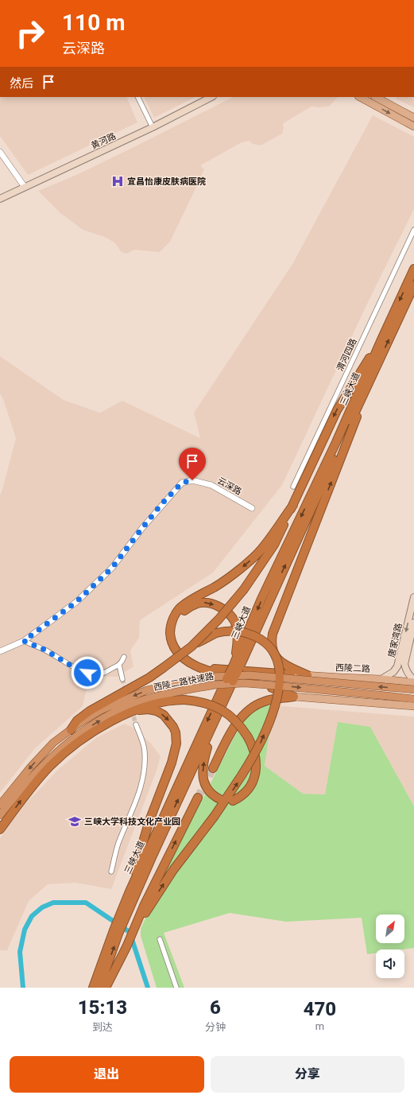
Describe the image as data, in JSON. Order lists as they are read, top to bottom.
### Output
{
  "streets": {
    "highway": ["三峡大道", "西陵二路快速路"],
    "main road": ["黄河路", "唐家湾路", "西陵二路"],
    "street": ["渭河四路", "云深路"]
  },
  "crossings": [
    ["唐家湾路", "西陵二路"]
  ],
  "one_way": ["唐家湾路"],
  "places": {
    "hospital": ["宜昌怡康皮肤病医院"],
    "school or university": ["三峡大学科技文化产业园"]
  },
  "north": "top right",
  "page": {
    "turn": ["110 m", "云深路"],
    "then": "然后",
    "eta": [
      "15:13",
      "到达",
      "6",
      "分钟",
      "470",
      "m"
    ],
    "buttons": ["退出", "分享"]
  }
}
